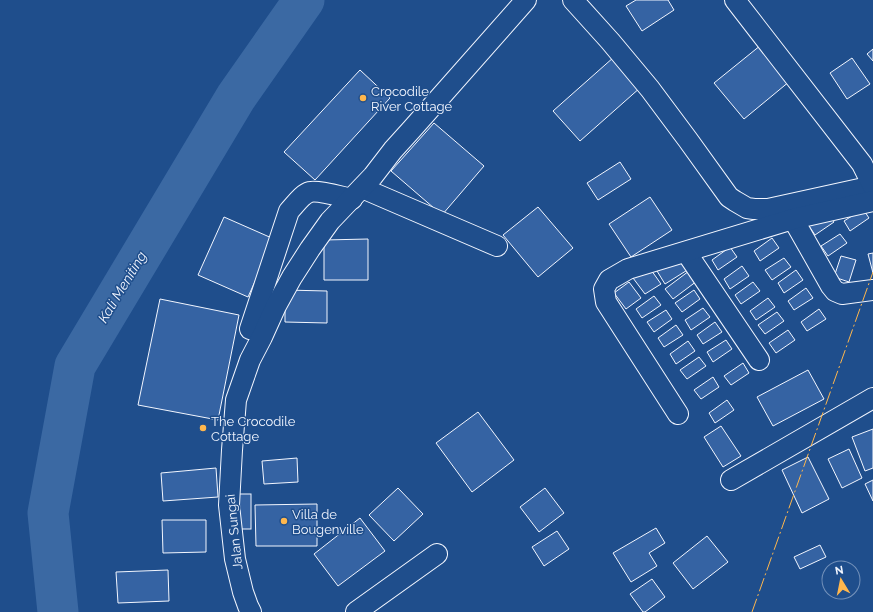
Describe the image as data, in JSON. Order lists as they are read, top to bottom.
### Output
{
  "streets": {
    "street": ["Jalan Sungai"]
  },
  "water": ["Kali Meniting"],
  "places": ["Crocodile River Cottage", "The Crocodile Cottage", "Villa de Bougenville"],
  "north": "top"
}
